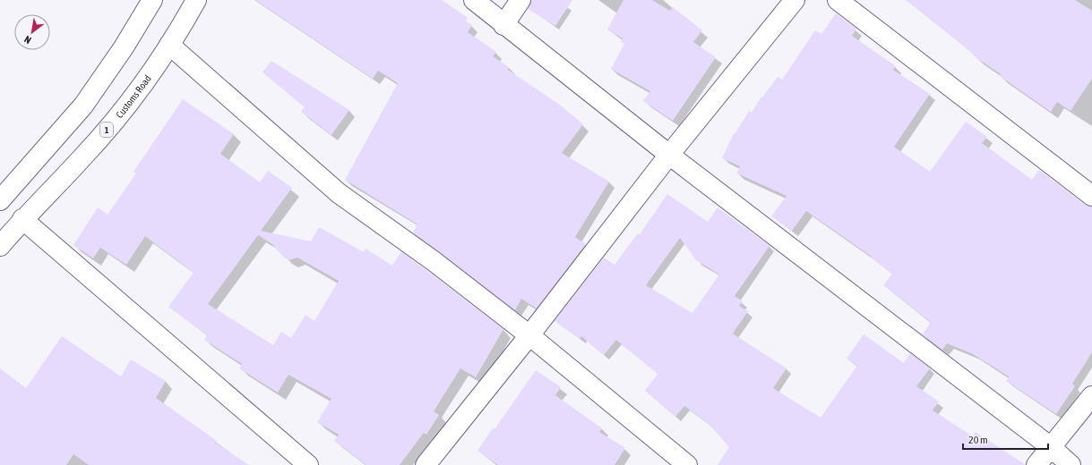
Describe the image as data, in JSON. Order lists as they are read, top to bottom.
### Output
{
  "streets": {
    "street": ["Customs Road", "1"]
  },
  "scale_bar": "20 m",
  "north": "bottom left"
}
